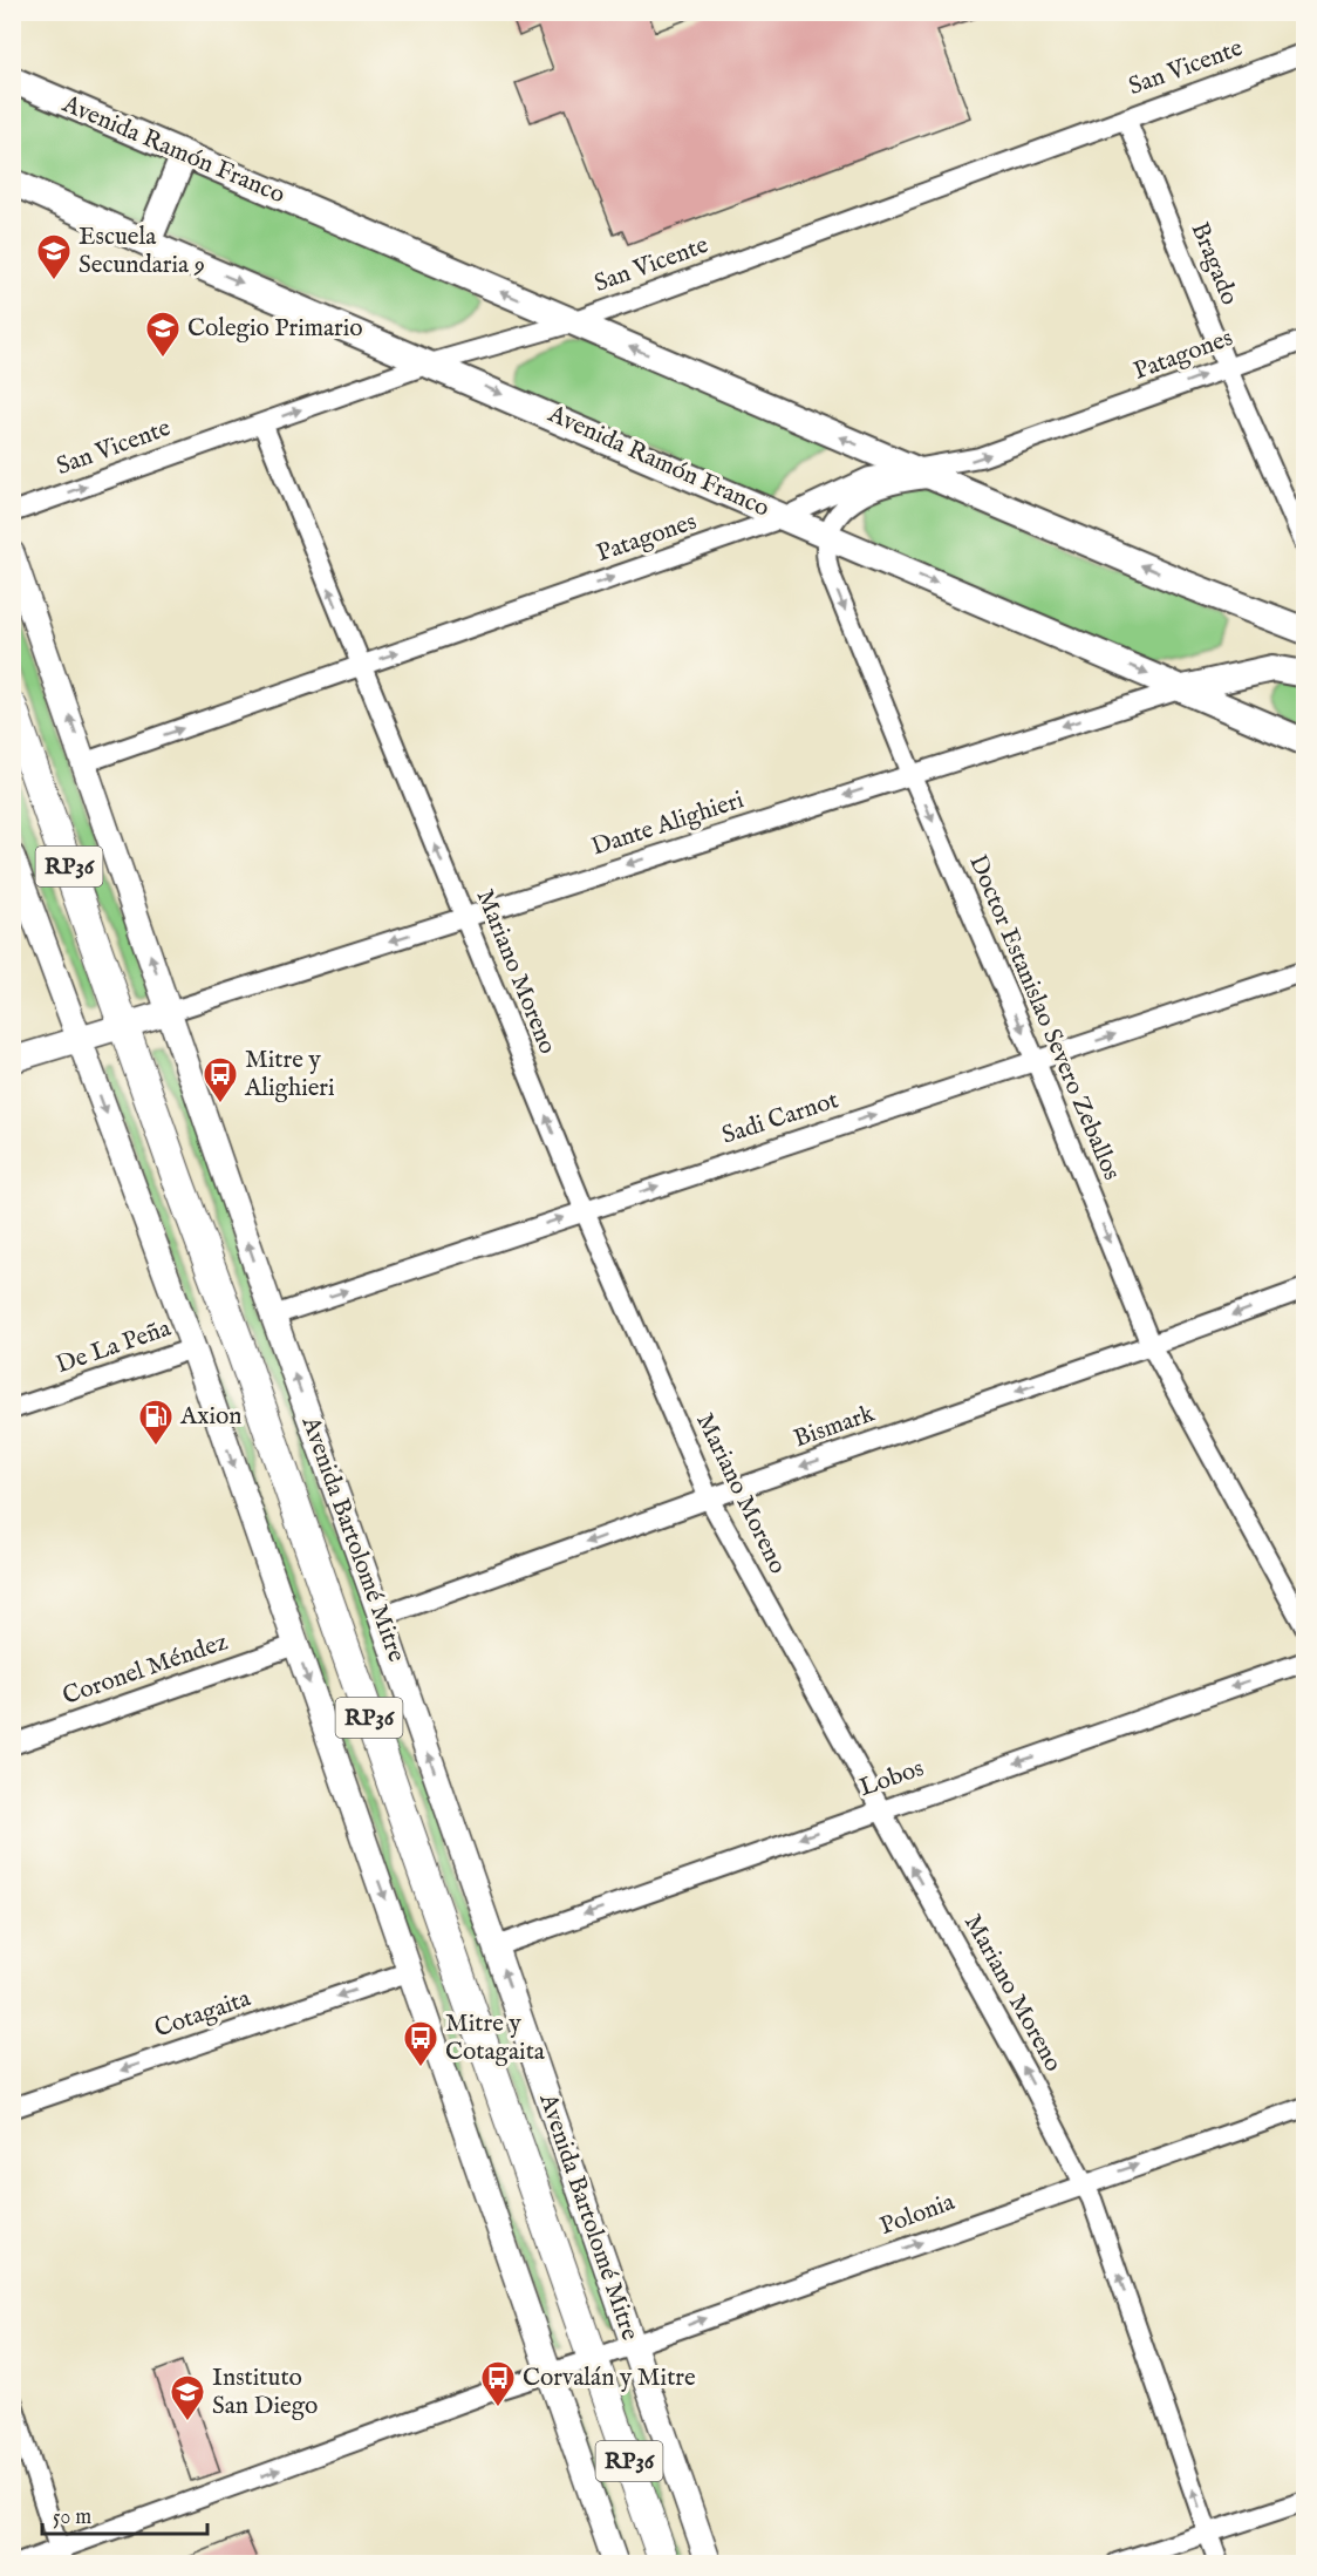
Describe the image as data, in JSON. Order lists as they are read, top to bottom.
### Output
{
  "streets": {
    "main road": ["Avenida Ramón Franco", "RP36", "Avenida Bartolomé Mitre"],
    "street": [
      "San Vicente",
      "Bragado",
      "Patagones",
      "Dante Alighieri",
      "Mariano Moreno",
      "Doctor Estanislao Severo Zeballos",
      "Sadi Carnot",
      "De La Peña",
      "Bismark",
      "Coronel Méndez",
      "Lobos",
      "Cotagaita",
      "Polonia"
    ]
  },
  "crossings": [
    ["San Vicente", "Avenida Ramón Franco"],
    ["San Vicente", "Bragado"],
    ["San Vicente", "Mariano Moreno"],
    ["Avenida Ramón Franco", "Patagones"],
    ["Avenida Ramón Franco", "Dante Alighieri"],
    ["Avenida Ramón Franco", "Doctor Estanislao Severo Zeballos"],
    ["Bragado", "Patagones"],
    ["Patagones", "Mariano Moreno"],
    ["Patagones", "Avenida Bartolomé Mitre"],
    ["Dante Alighieri", "Mariano Moreno"],
    ["Dante Alighieri", "Doctor Estanislao Severo Zeballos"],
    ["Dante Alighieri", "Avenida Bartolomé Mitre"],
    ["Mariano Moreno", "Sadi Carnot"],
    ["Mariano Moreno", "Bismark"],
    ["Mariano Moreno", "Lobos"],
    ["Mariano Moreno", "Polonia"],
    ["Doctor Estanislao Severo Zeballos", "Sadi Carnot"],
    ["Doctor Estanislao Severo Zeballos", "Bismark"],
    ["Sadi Carnot", "Avenida Bartolomé Mitre"],
    ["Bismark", "Avenida Bartolomé Mitre"],
    ["Avenida Bartolomé Mitre", "Lobos"],
    ["Avenida Bartolomé Mitre", "Polonia"]
  ],
  "one_way": [
    "Patagones",
    "Dante Alighieri",
    "Mariano Moreno",
    "Doctor Estanislao Severo Zeballos",
    "Sadi Carnot",
    "Bismark",
    "Lobos",
    "Cotagaita",
    "Polonia"
  ],
  "places": {
    "school or university": ["Escuela Secundaria 9", "Colegio Primario", "Instituto San Diego"],
    "bus stop": ["Mitre y Alighieri", "Mitre y Cotagaita", "Corvalán y Mitre"],
    "fuel station": ["Axion"]
  },
  "scale_bar": "50 m"
}
